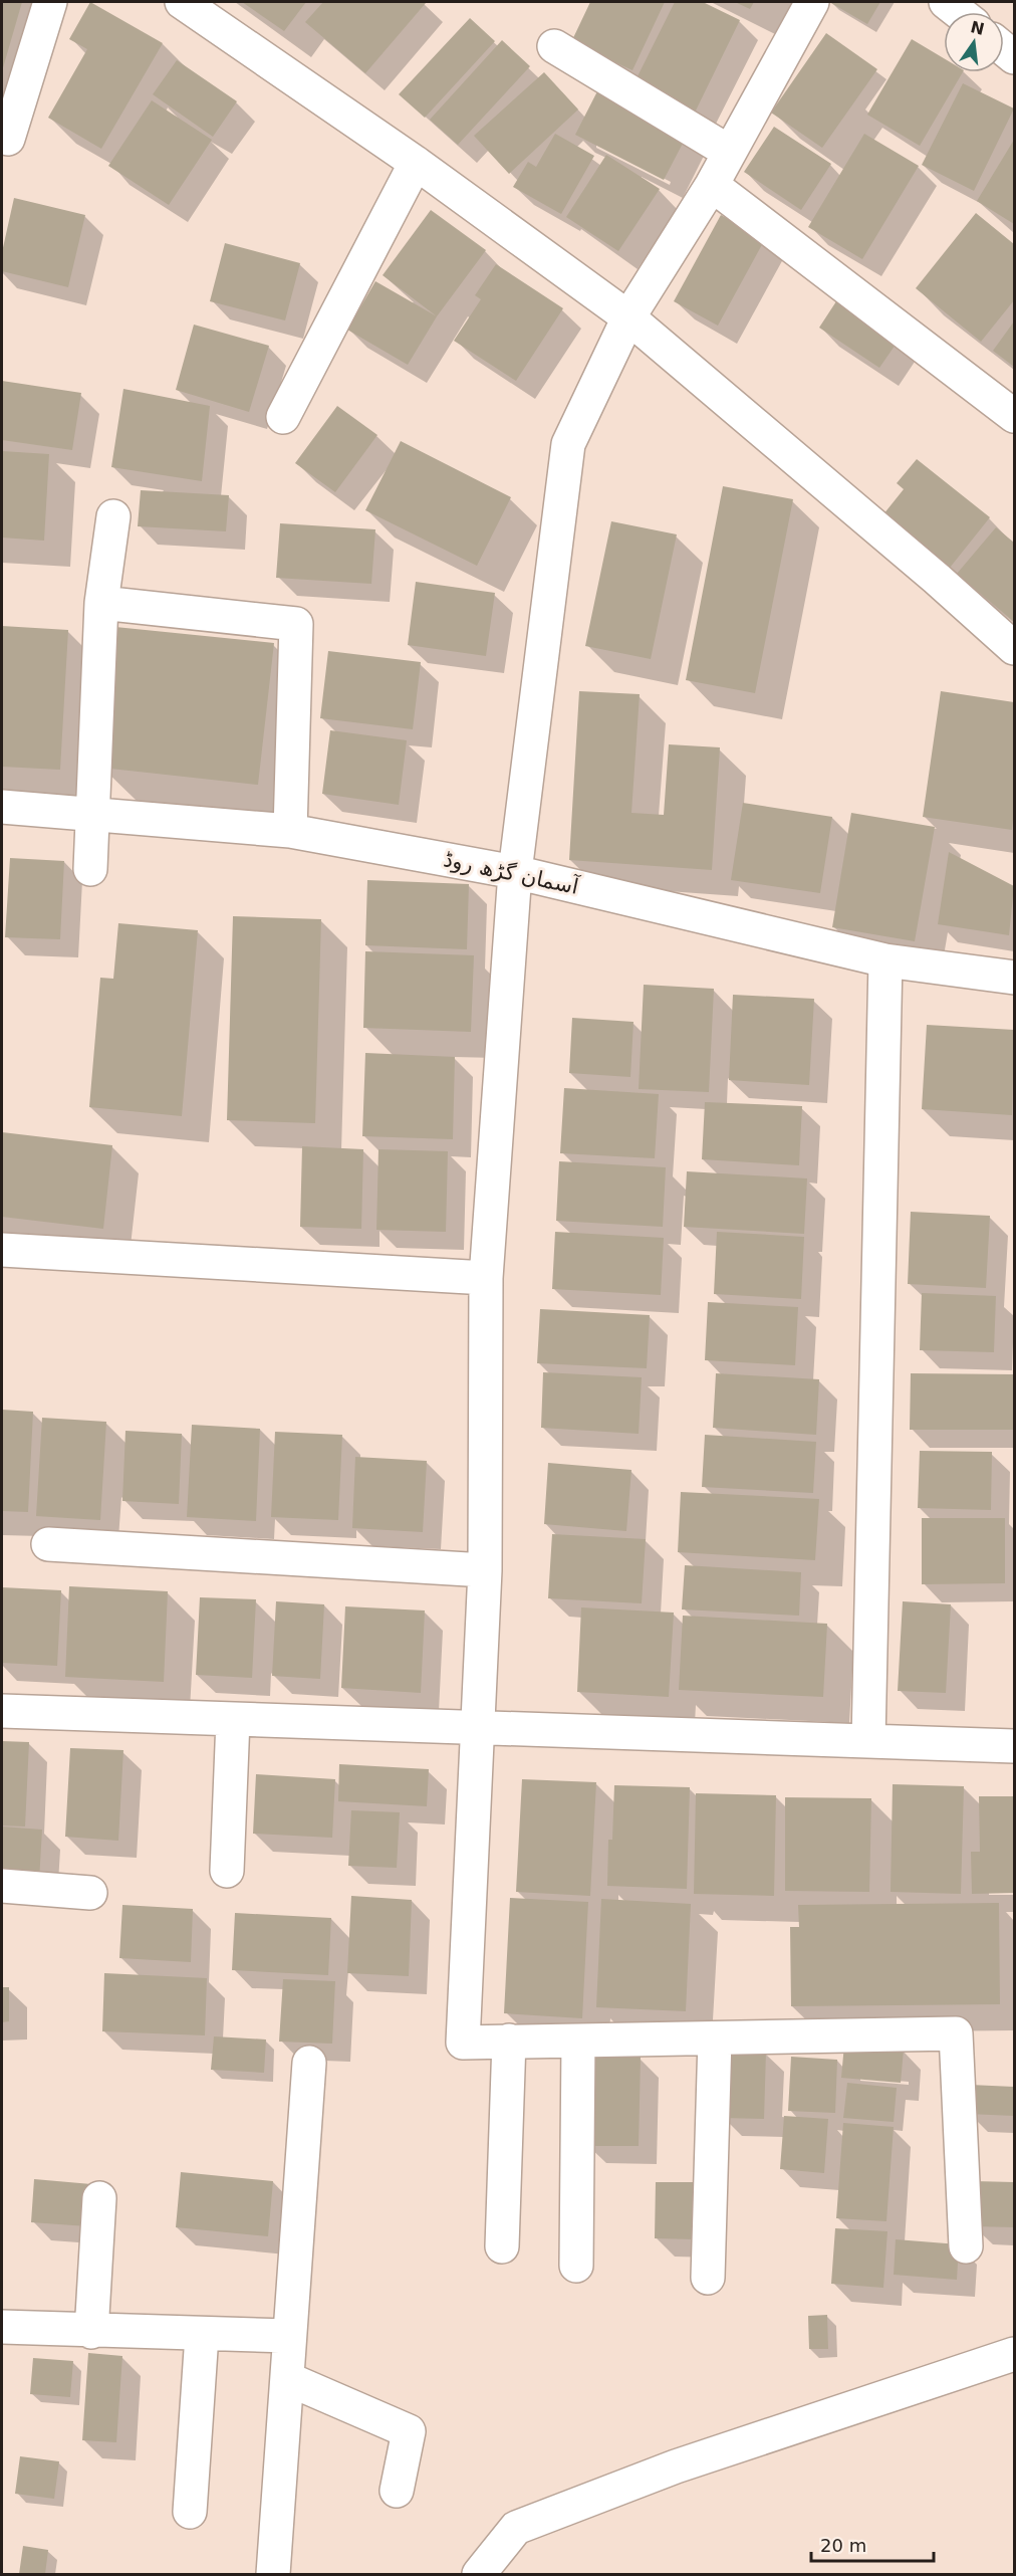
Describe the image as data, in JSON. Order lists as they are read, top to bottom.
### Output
{
  "streets": {
    "street": ["آسمان گڑھ روڈ"]
  },
  "scale_bar": "20 m",
  "north": "top"
}
